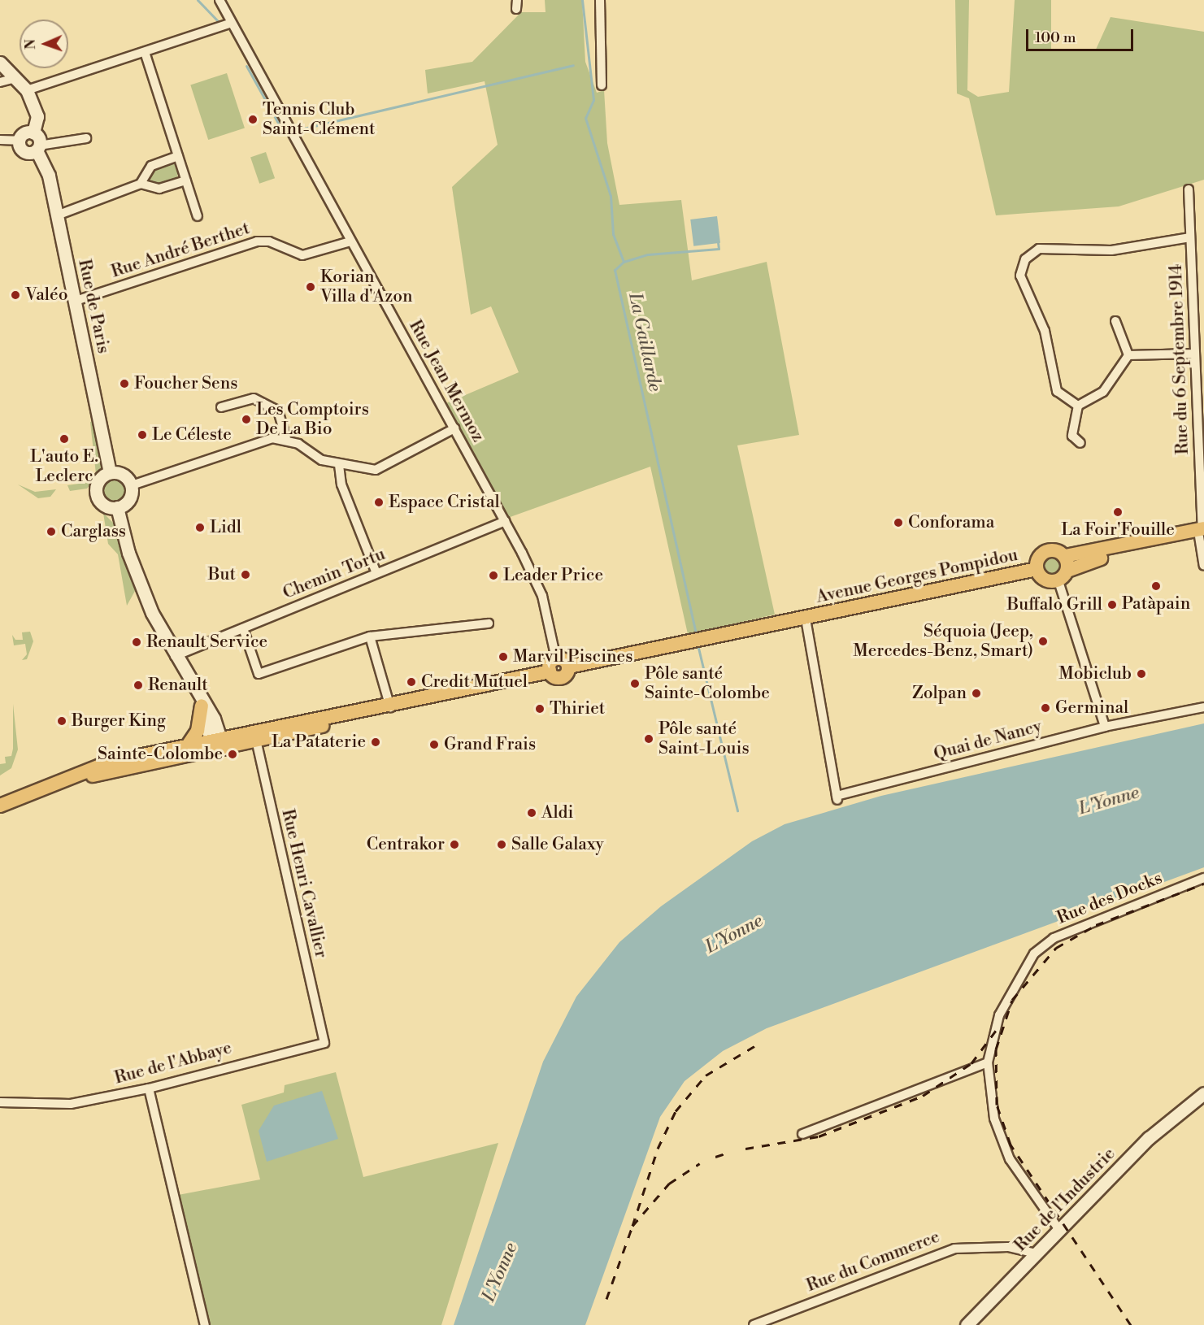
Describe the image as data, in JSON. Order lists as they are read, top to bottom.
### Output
{
  "streets": {
    "main road": ["Avenue Georges Pompidou"],
    "street": [
      "Rue André Berthet",
      "Rue de Paris",
      "Rue du 6 Septembre 1914",
      "Rue Jean Mermoz",
      "Chemin Tortu",
      "Quai de Nancy",
      "Rue Henri Cavallier",
      "Rue des Docks",
      "Rue de l'Abbaye",
      "Rue de l'Industrie",
      "Rue du Commerce"
    ]
  },
  "crossings": [
    ["Rue André Berthet", "Rue de Paris"],
    ["Rue André Berthet", "Rue Jean Mermoz"],
    ["Rue Jean Mermoz", "Chemin Tortu"],
    ["Avenue Georges Pompidou", "Quai de Nancy"],
    ["Rue Henri Cavallier", "Rue de l'Abbaye"],
    ["Rue des Docks", "Rue de l'Industrie"],
    ["Rue de l'Industrie", "Rue du Commerce"]
  ],
  "water": ["La Gaillarde", "L'Yonne"],
  "places": [
    "Tennis Club Saint-Clément",
    "Korian Villa d'Azon",
    "Valéo",
    "Foucher Sens",
    "Les Comptoirs De La Bio",
    "Le Céleste",
    "L'auto E. Leclerc",
    "Espace Cristal",
    "La Foir'Fouille",
    "Conforama",
    "Lidl",
    "Carglass",
    "But",
    "Leader Price",
    "Patàpain",
    "Buffalo Grill",
    "Séquoia (Jeep, Mercedes-Benz, Smart)",
    "Renault Service",
    "Marvil Piscines",
    "Mobiclub",
    "Credit Mutuel",
    "Pôle santé Sainte-Colombe",
    "Renault",
    "Zolpan",
    "Germinal",
    "Thiriet",
    "Burger King",
    "Pôle santé Saint-Louis",
    "La Pataterie",
    "Grand Frais",
    "Sainte-Colombe",
    "Aldi",
    "Centrakor",
    "Salle Galaxy"
  ],
  "scale_bar": "100 m",
  "north": "left"
}
